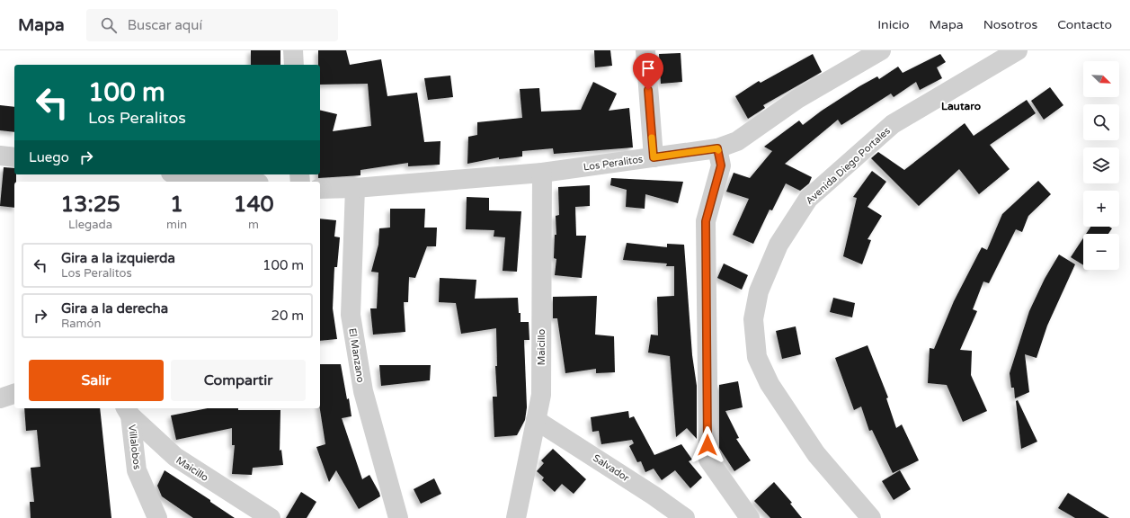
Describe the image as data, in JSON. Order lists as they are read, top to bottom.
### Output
{
  "streets": {
    "street": [
      "Los Peralitos",
      "Avenida Diego Portales",
      "Maicillo",
      "El Manzano",
      "Villalobos",
      "Salvador"
    ]
  },
  "crossings": [
    ["Los Peralitos", "Maicillo"],
    ["Los Peralitos", "El Manzano"],
    ["Maicillo", "Villalobos"],
    ["Maicillo", "Salvador"]
  ],
  "districts": ["Lautaro"],
  "north": "bottom right",
  "page": {
    "header": "Mapa",
    "search": "Buscar aquí",
    "nav": [
      "Inicio",
      "Mapa",
      "Nosotros",
      "Contacto"
    ],
    "map_buttons": ["+", "−"],
    "turn": ["100 m", "Los Peralitos"],
    "then": "Luego",
    "eta": [
      "13:25",
      "Llegada",
      "1",
      "min",
      "140",
      "m"
    ],
    "list": [
      {
        "name": "Gira a la izquierda",
        "note": "Los Peralitos",
        "value": "100 m"
      },
      {
        "name": "Gira a la derecha",
        "note": "Ramón",
        "value": "20 m"
      }
    ],
    "buttons": ["Salir", "Compartir"]
  }
}
